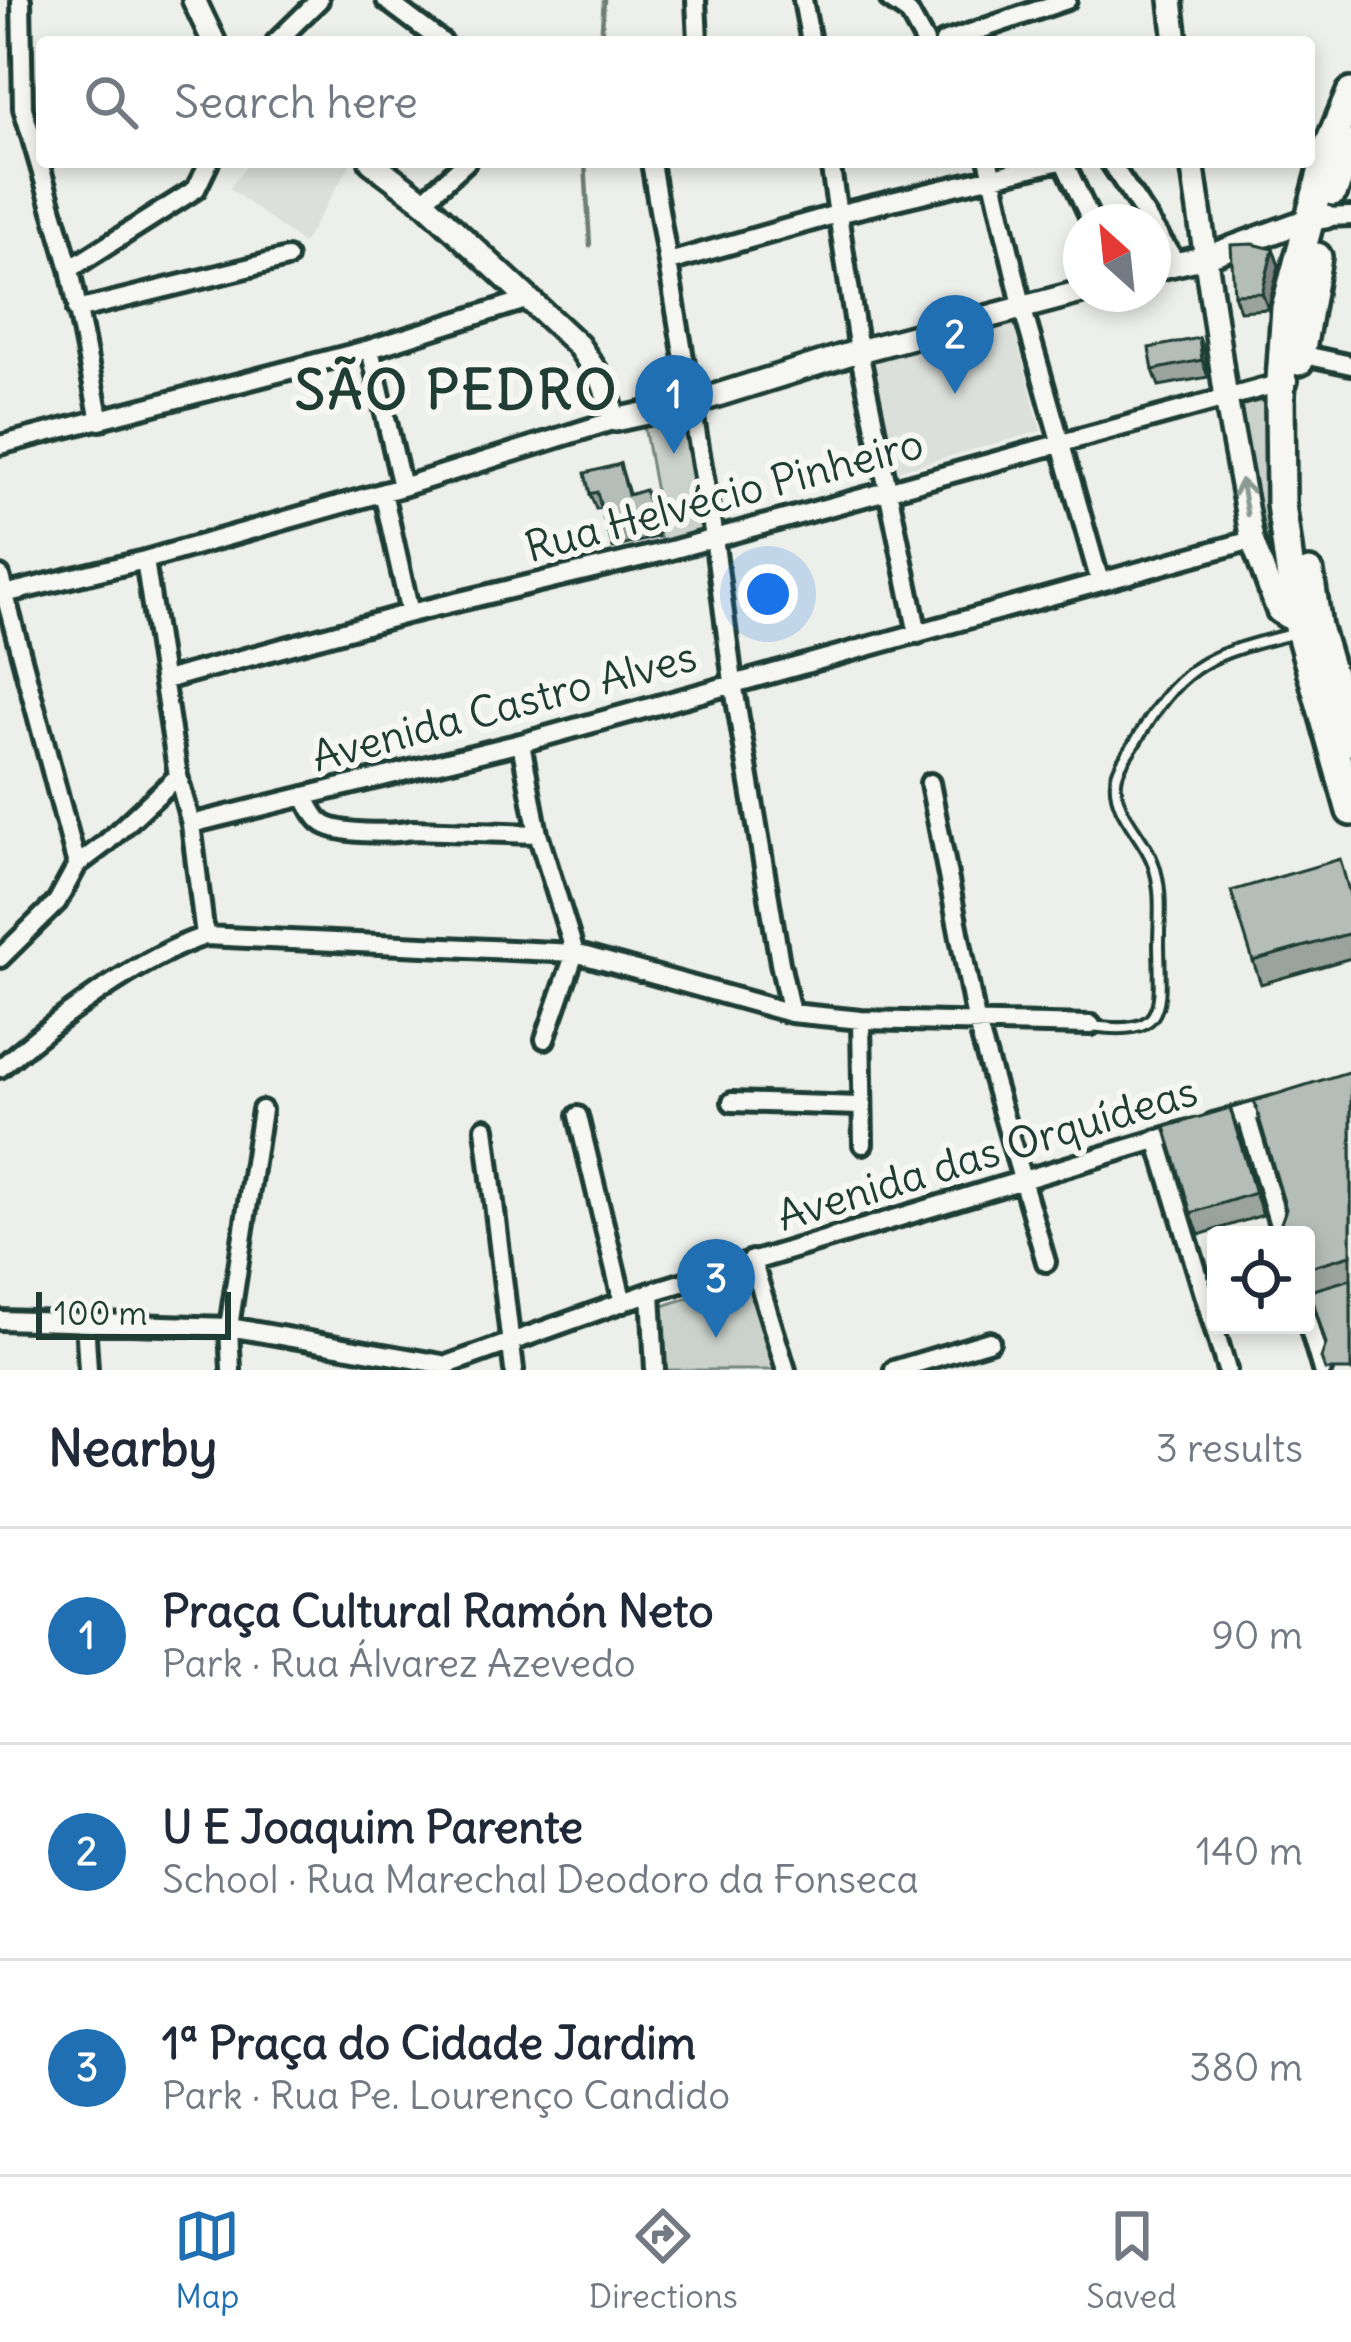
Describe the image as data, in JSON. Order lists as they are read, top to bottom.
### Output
{
  "streets": {
    "street": ["Rua Helvécio Pinheiro", "Avenida Castro Alves", "Avenida das Orquídeas"]
  },
  "districts": ["SÃO PEDRO"],
  "scale_bar": "100 m",
  "north": "top left",
  "page": {
    "search": "Search here",
    "pins": ["2", "1", "3"],
    "scale": "100 m",
    "heading": ["Nearby", "3 results"],
    "list": [
      {
        "mark": "1",
        "name": "Praça Cultural Ramón Neto",
        "note": "Park · Rua Álvarez Azevedo",
        "value": "90 m"
      },
      {
        "mark": "2",
        "name": "U E Joaquim Parente",
        "note": "School · Rua Marechal Deodoro da Fonseca",
        "value": "140 m"
      },
      {
        "mark": "3",
        "name": "1ª Praça do Cidade Jardim",
        "note": "Park · Rua Pe. Lourenço Candido",
        "value": "380 m"
      }
    ],
    "nav": ["Map", "Directions", "Saved"]
  }
}
